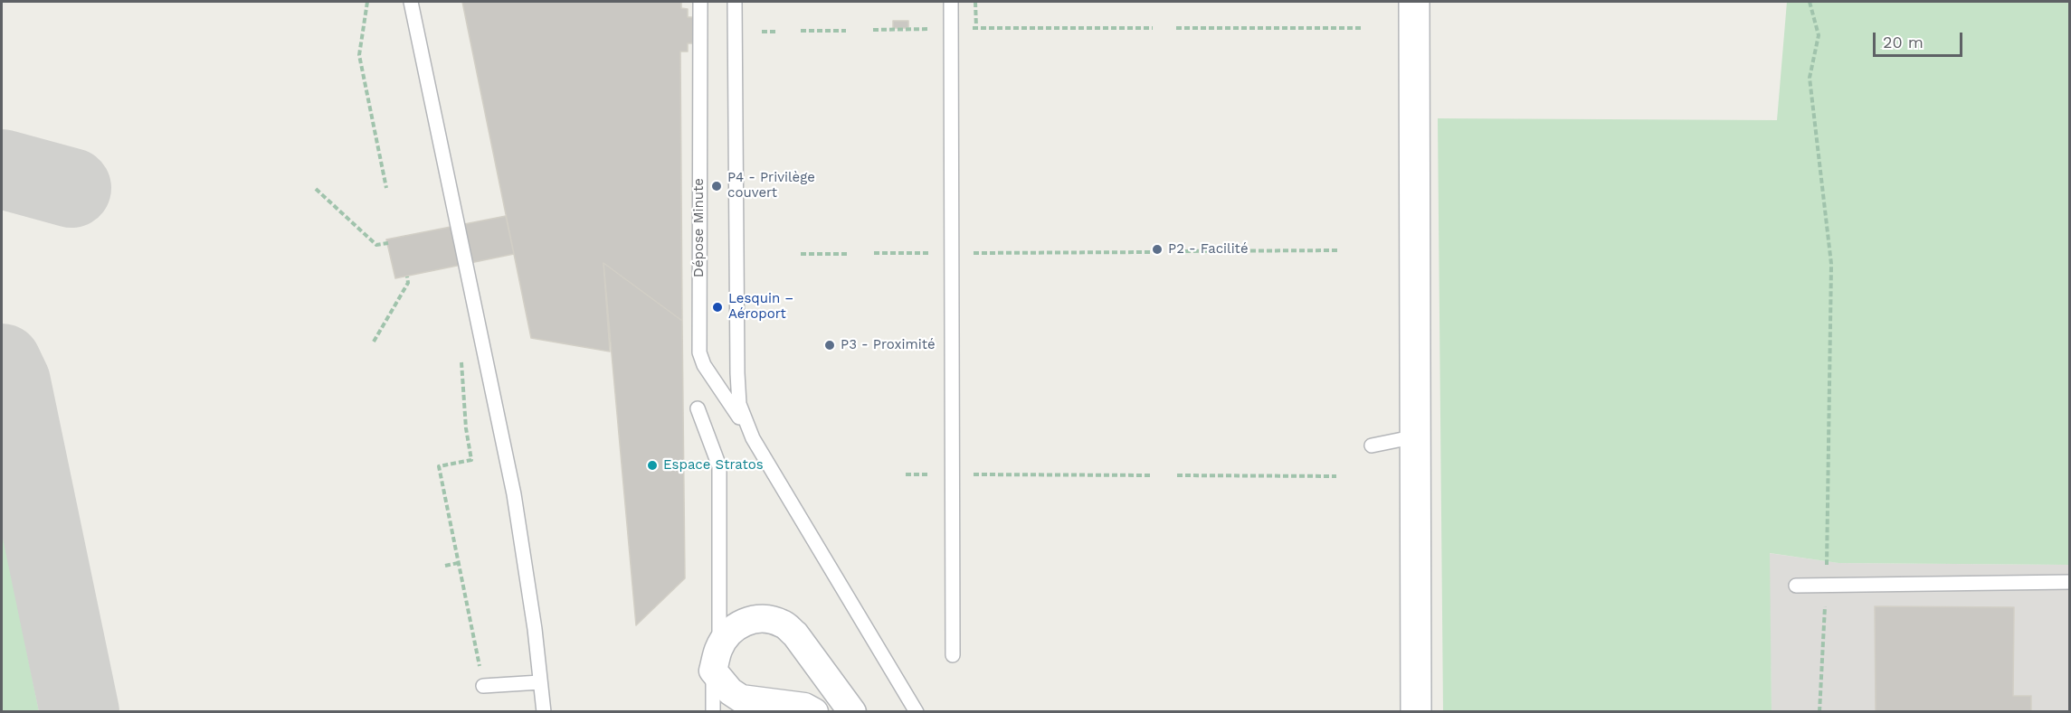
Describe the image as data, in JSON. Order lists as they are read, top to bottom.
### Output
{
  "streets": {
    "lane": ["Dépose Minute"]
  },
  "places": [
    "P4 - Privilège couvert",
    "P2 - Facilité",
    "Lesquin – Aéroport",
    "P3 - Proximité",
    "Espace Stratos"
  ],
  "scale_bar": "20 m"
}
